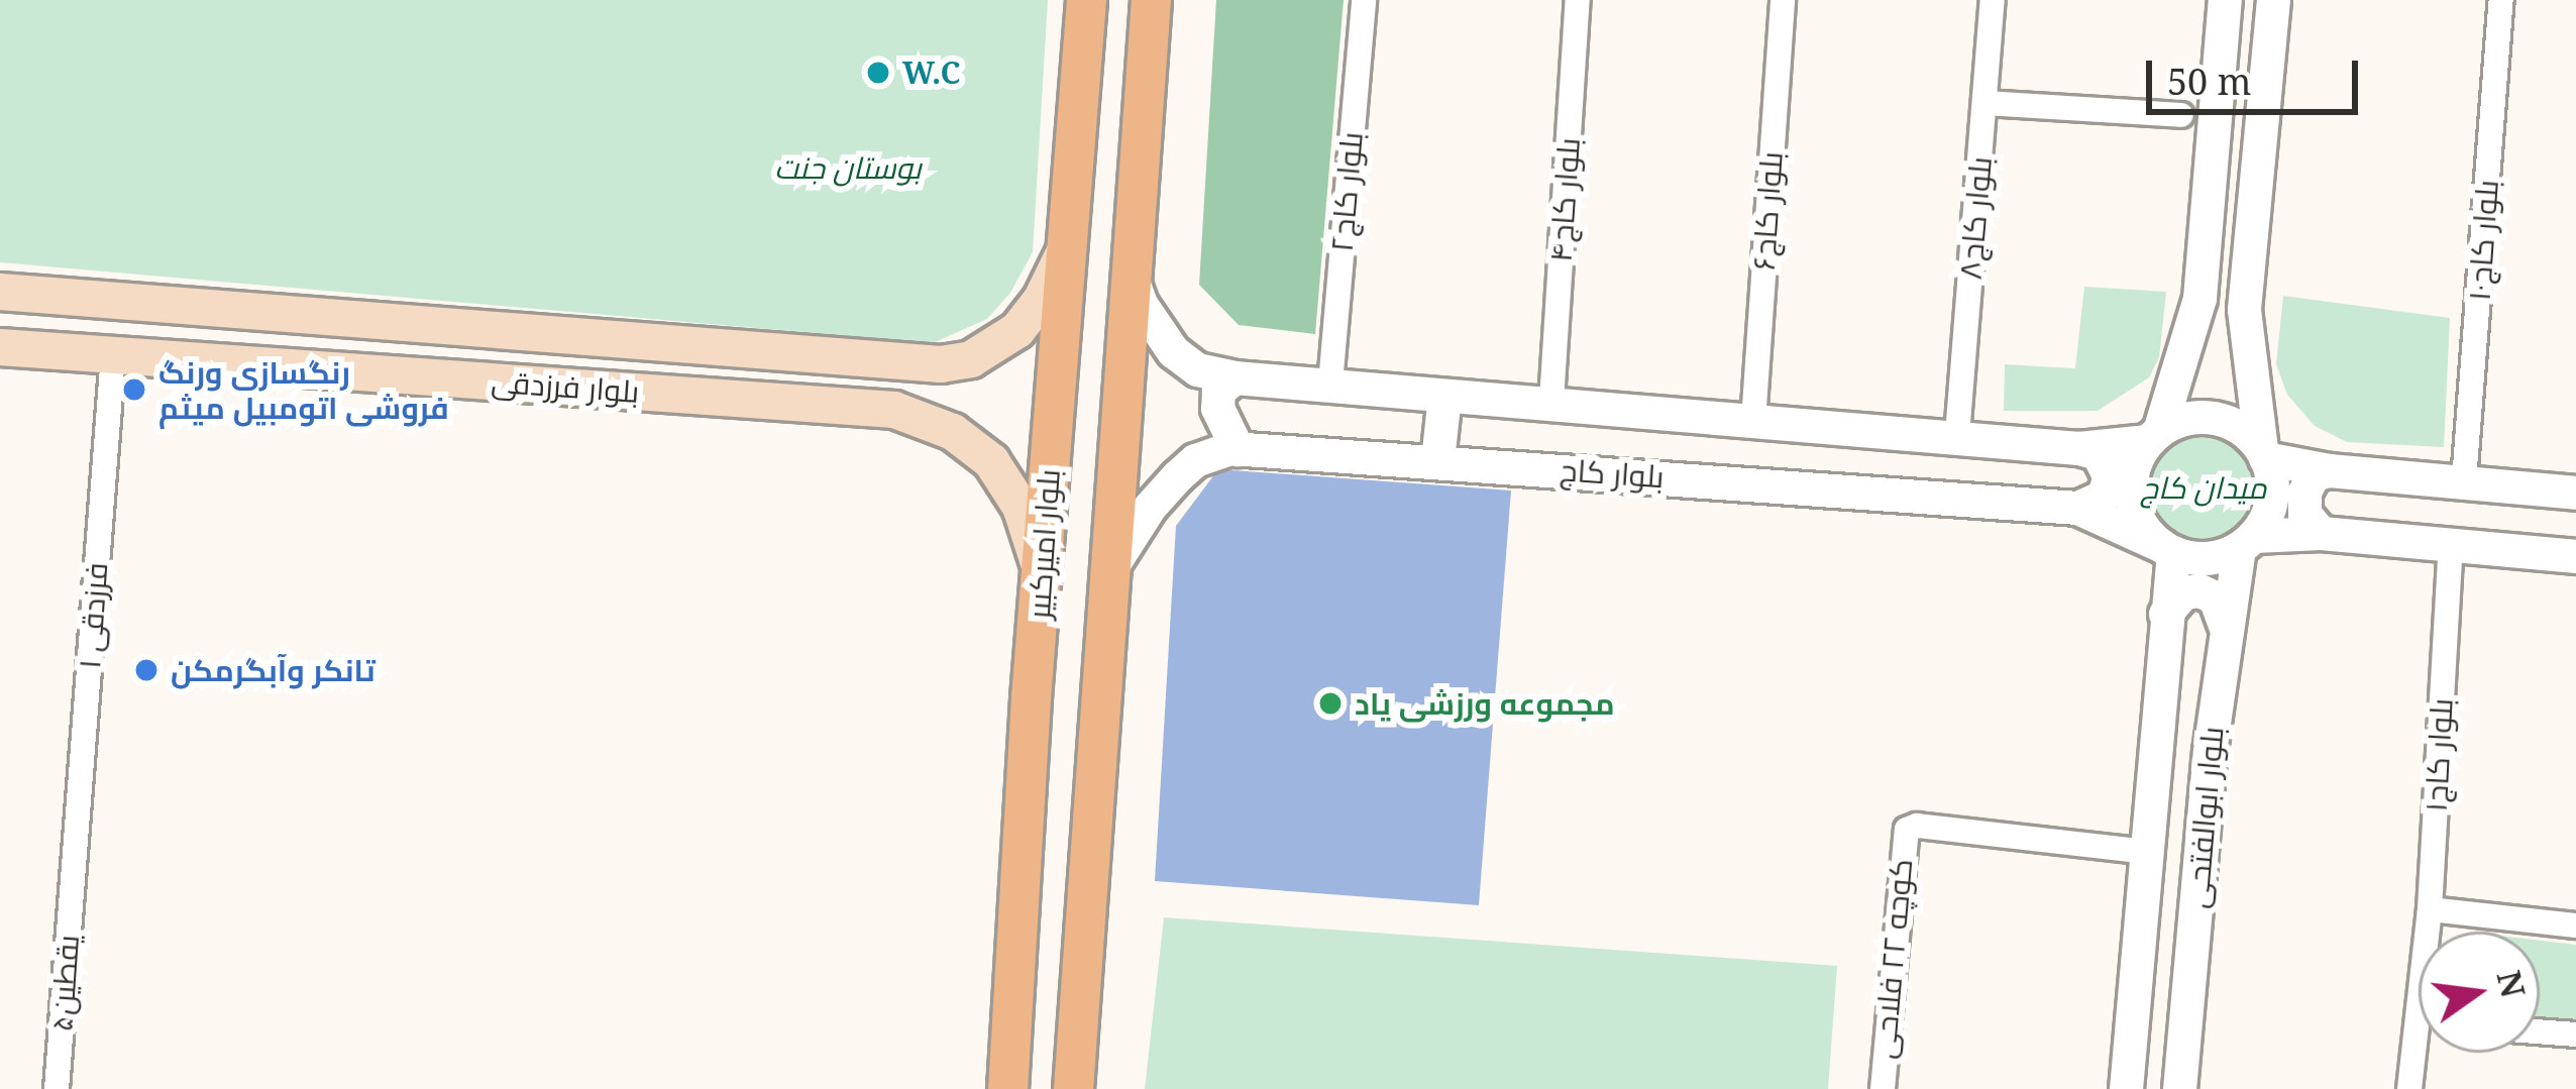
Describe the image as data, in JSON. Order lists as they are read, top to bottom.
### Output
{
  "streets": {
    "main road": ["بلوار فرزدقی", "بلوار امیرکبیر"],
    "street": [
      "بلوار کاج۲",
      "بلوار کاج۴",
      "بلوار کاج۶",
      "بلوار کاج۸",
      "بلوار کاج۱۰",
      "بلوار کاج",
      "فرزدقی ۱",
      "بلوار کاج۱",
      "بلوار ابوالفتحی",
      "کوچه ۲۲ فلاحی",
      "یقطین۵"
    ]
  },
  "crossings": [
    ["بلوار فرزدقی", "بلوار امیرکبیر"],
    ["بلوار فرزدقی", "فرزدقی ۱"],
    ["بلوار کاج", "بلوار ابوالفتحی"],
    ["فرزدقی ۱", "یقطین۵"],
    ["بلوار ابوالفتحی", "کوچه ۲۲ فلاحی"]
  ],
  "parks": ["بوستان جنت", "میدان کاج"],
  "places": [
    "W.C",
    "رنگسازی ورنگ فروشی اتومبیل میثم",
    "تانکر وآبگرمکن",
    "مجموعه ورزشی یاد"
  ],
  "scale_bar": "50 m",
  "north": "right"
}
